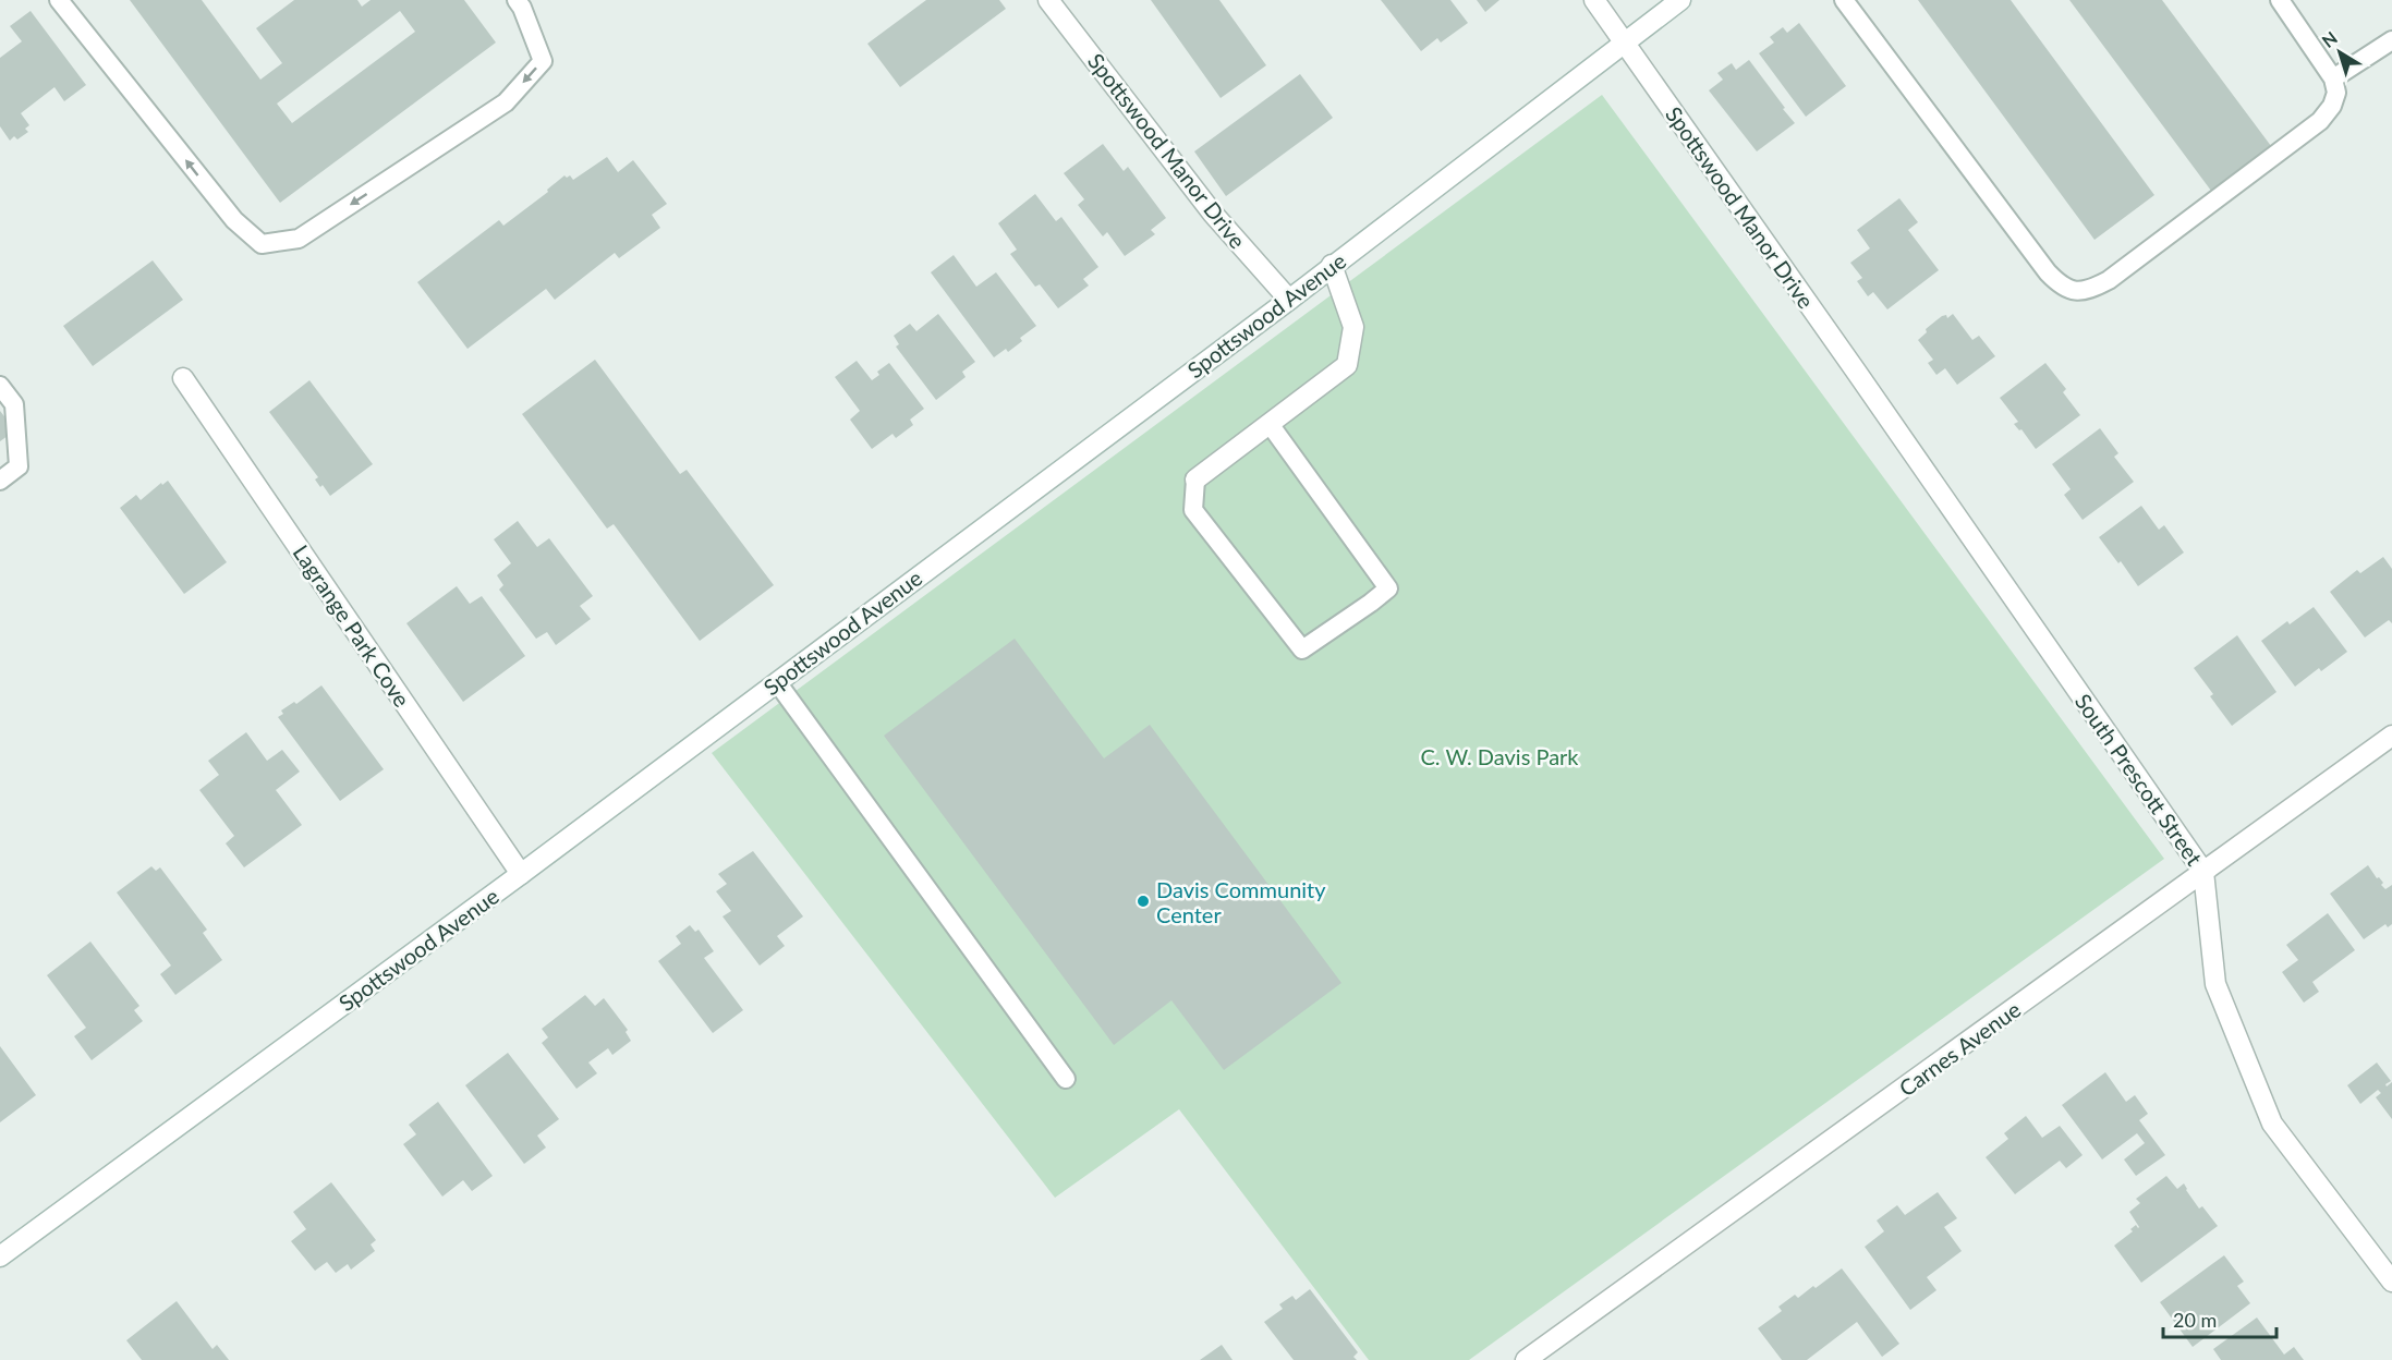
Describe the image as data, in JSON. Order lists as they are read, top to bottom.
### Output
{
  "streets": {
    "street": [
      "Spottswood Manor Drive",
      "Spottswood Avenue",
      "Lagrange Park Cove",
      "South Prescott Street",
      "Carnes Avenue"
    ]
  },
  "crossings": [
    ["Spottswood Manor Drive", "Spottswood Avenue"],
    ["Spottswood Manor Drive", "South Prescott Street"],
    ["Spottswood Avenue", "Lagrange Park Cove"],
    ["South Prescott Street", "Carnes Avenue"]
  ],
  "parks": ["C. W. Davis Park"],
  "places": ["Davis Community Center"],
  "scale_bar": "20 m",
  "north": "top left"
}
